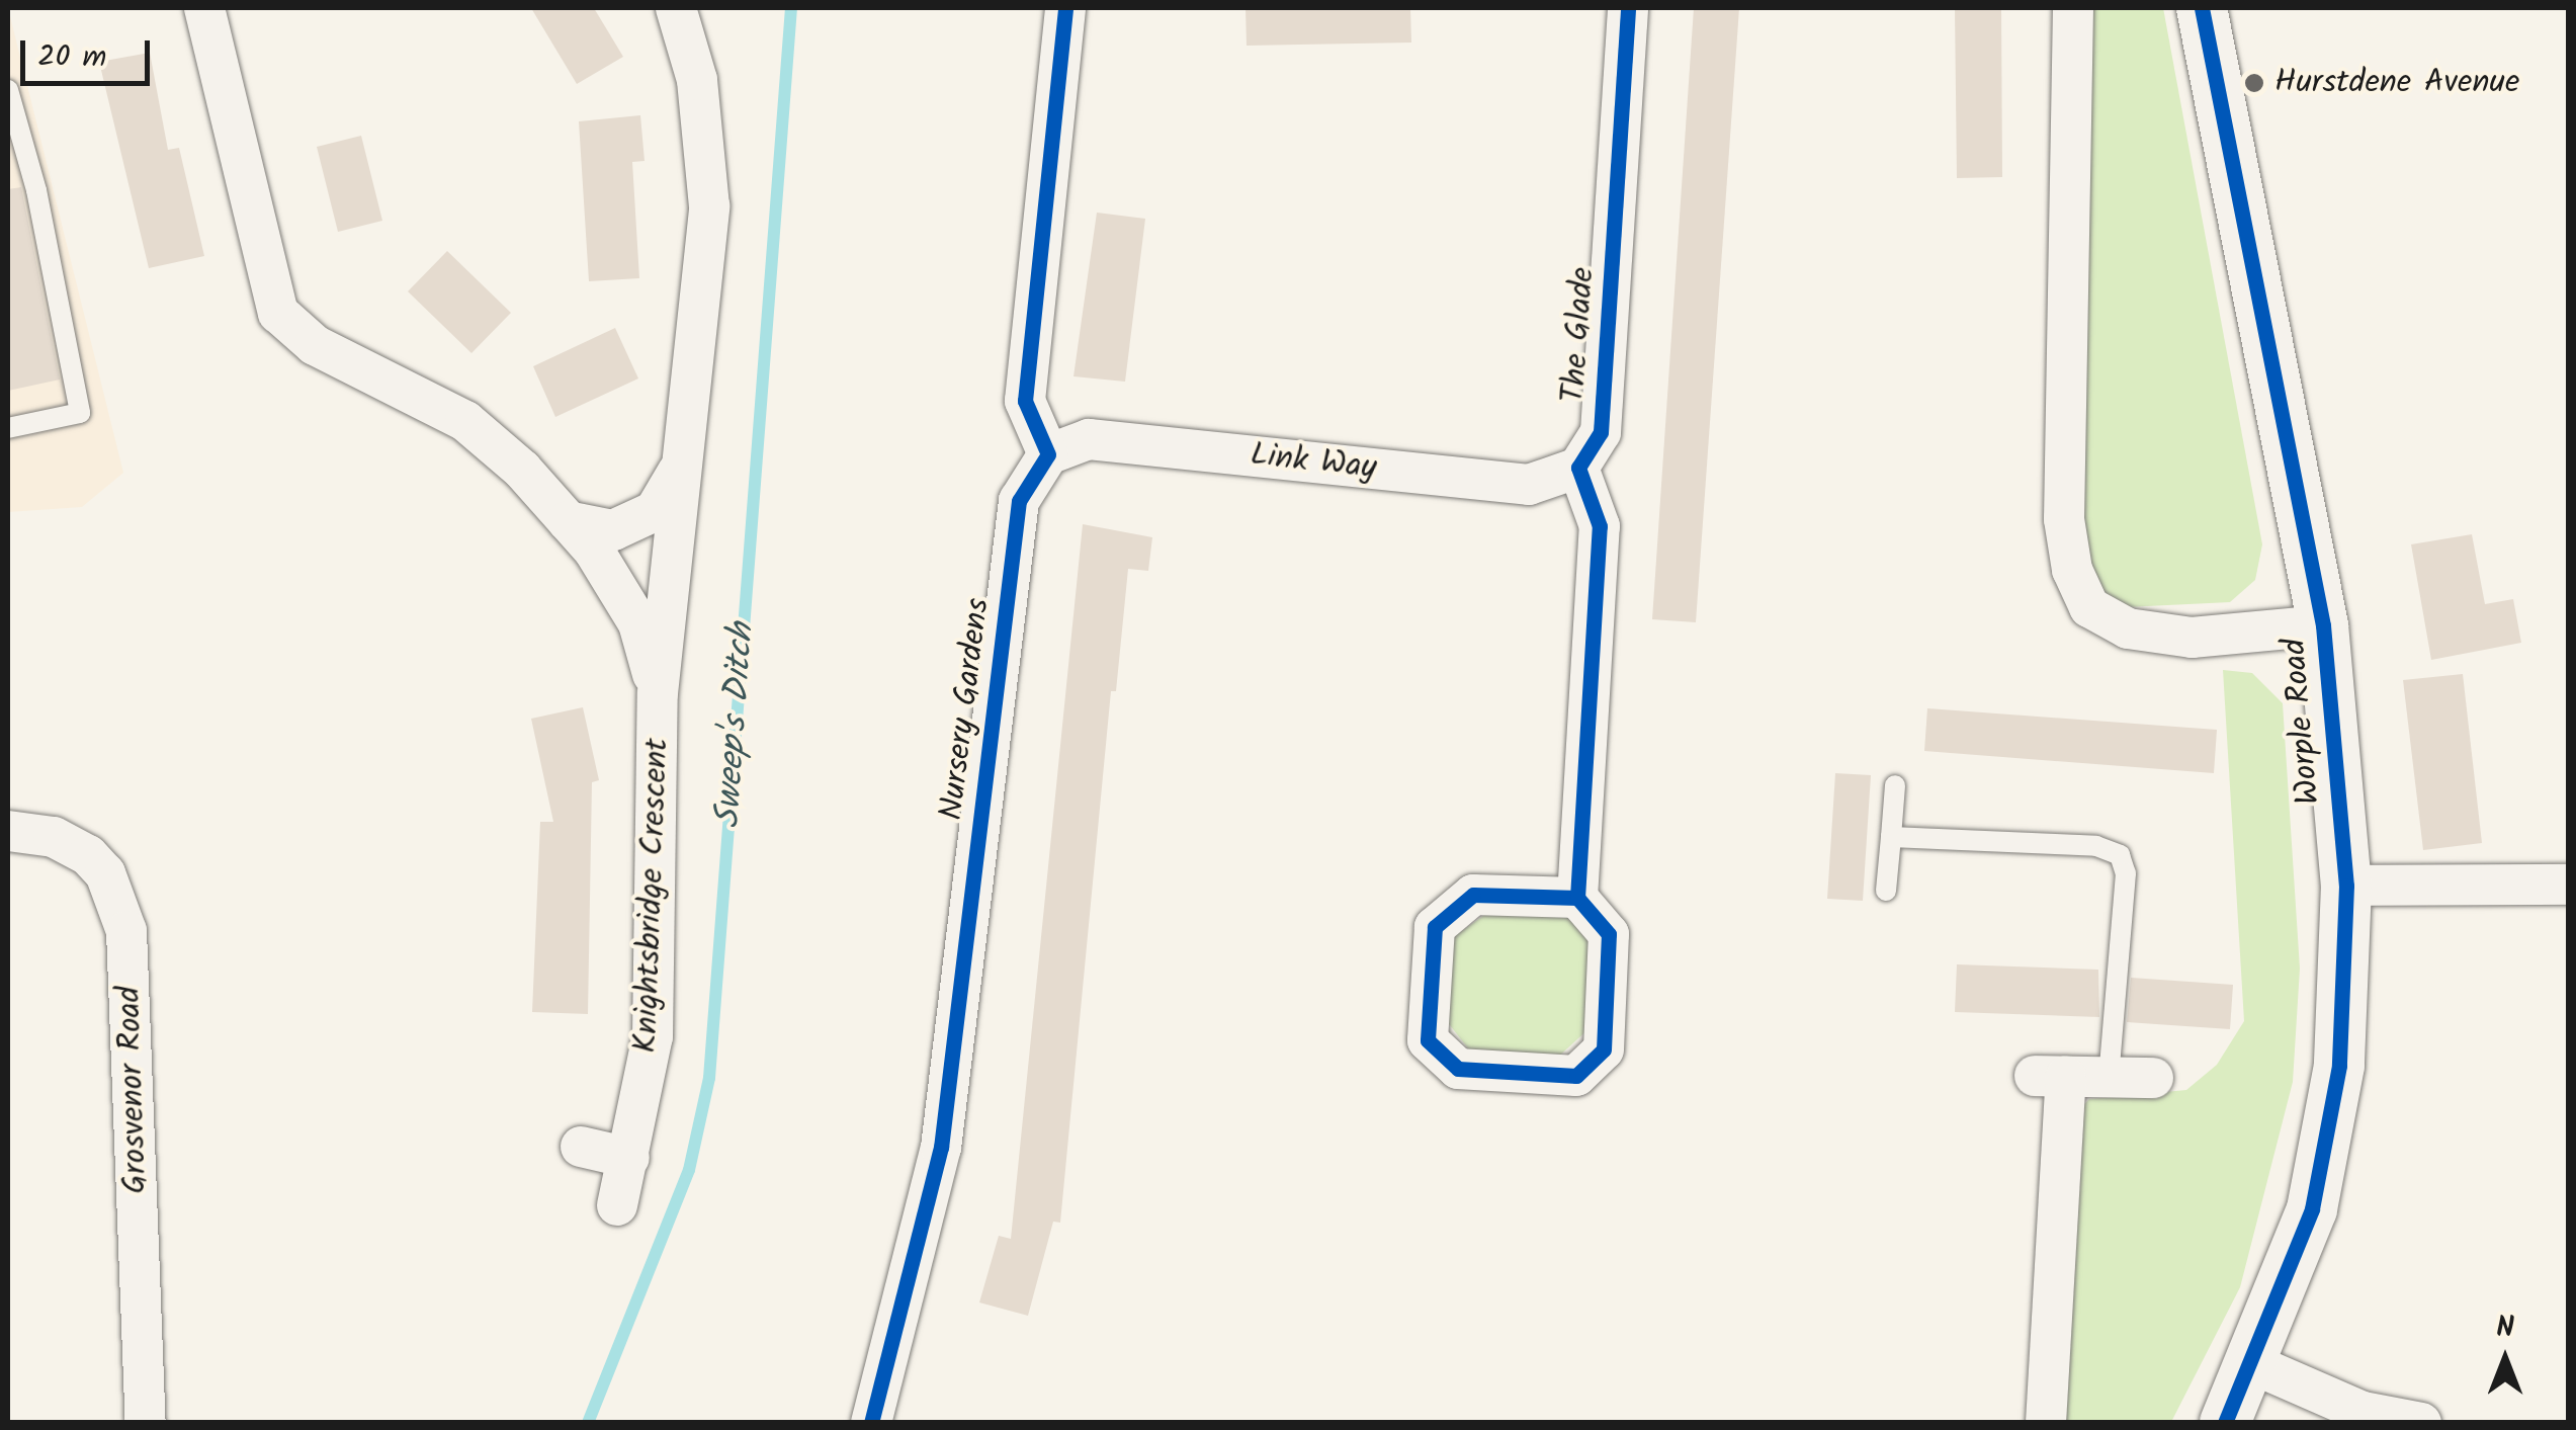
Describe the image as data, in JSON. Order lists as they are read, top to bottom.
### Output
{
  "streets": {
    "street": [
      "The Glade",
      "Link Way",
      "Nursery Gardens",
      "Worple Road",
      "Knightsbridge Crescent",
      "Grosvenor Road"
    ]
  },
  "crossings": [
    ["The Glade", "Link Way"],
    ["Link Way", "Nursery Gardens"]
  ],
  "water": ["Sweep's Ditch"],
  "places": ["Hurstdene Avenue"],
  "scale_bar": "20 m",
  "north": "top"
}
